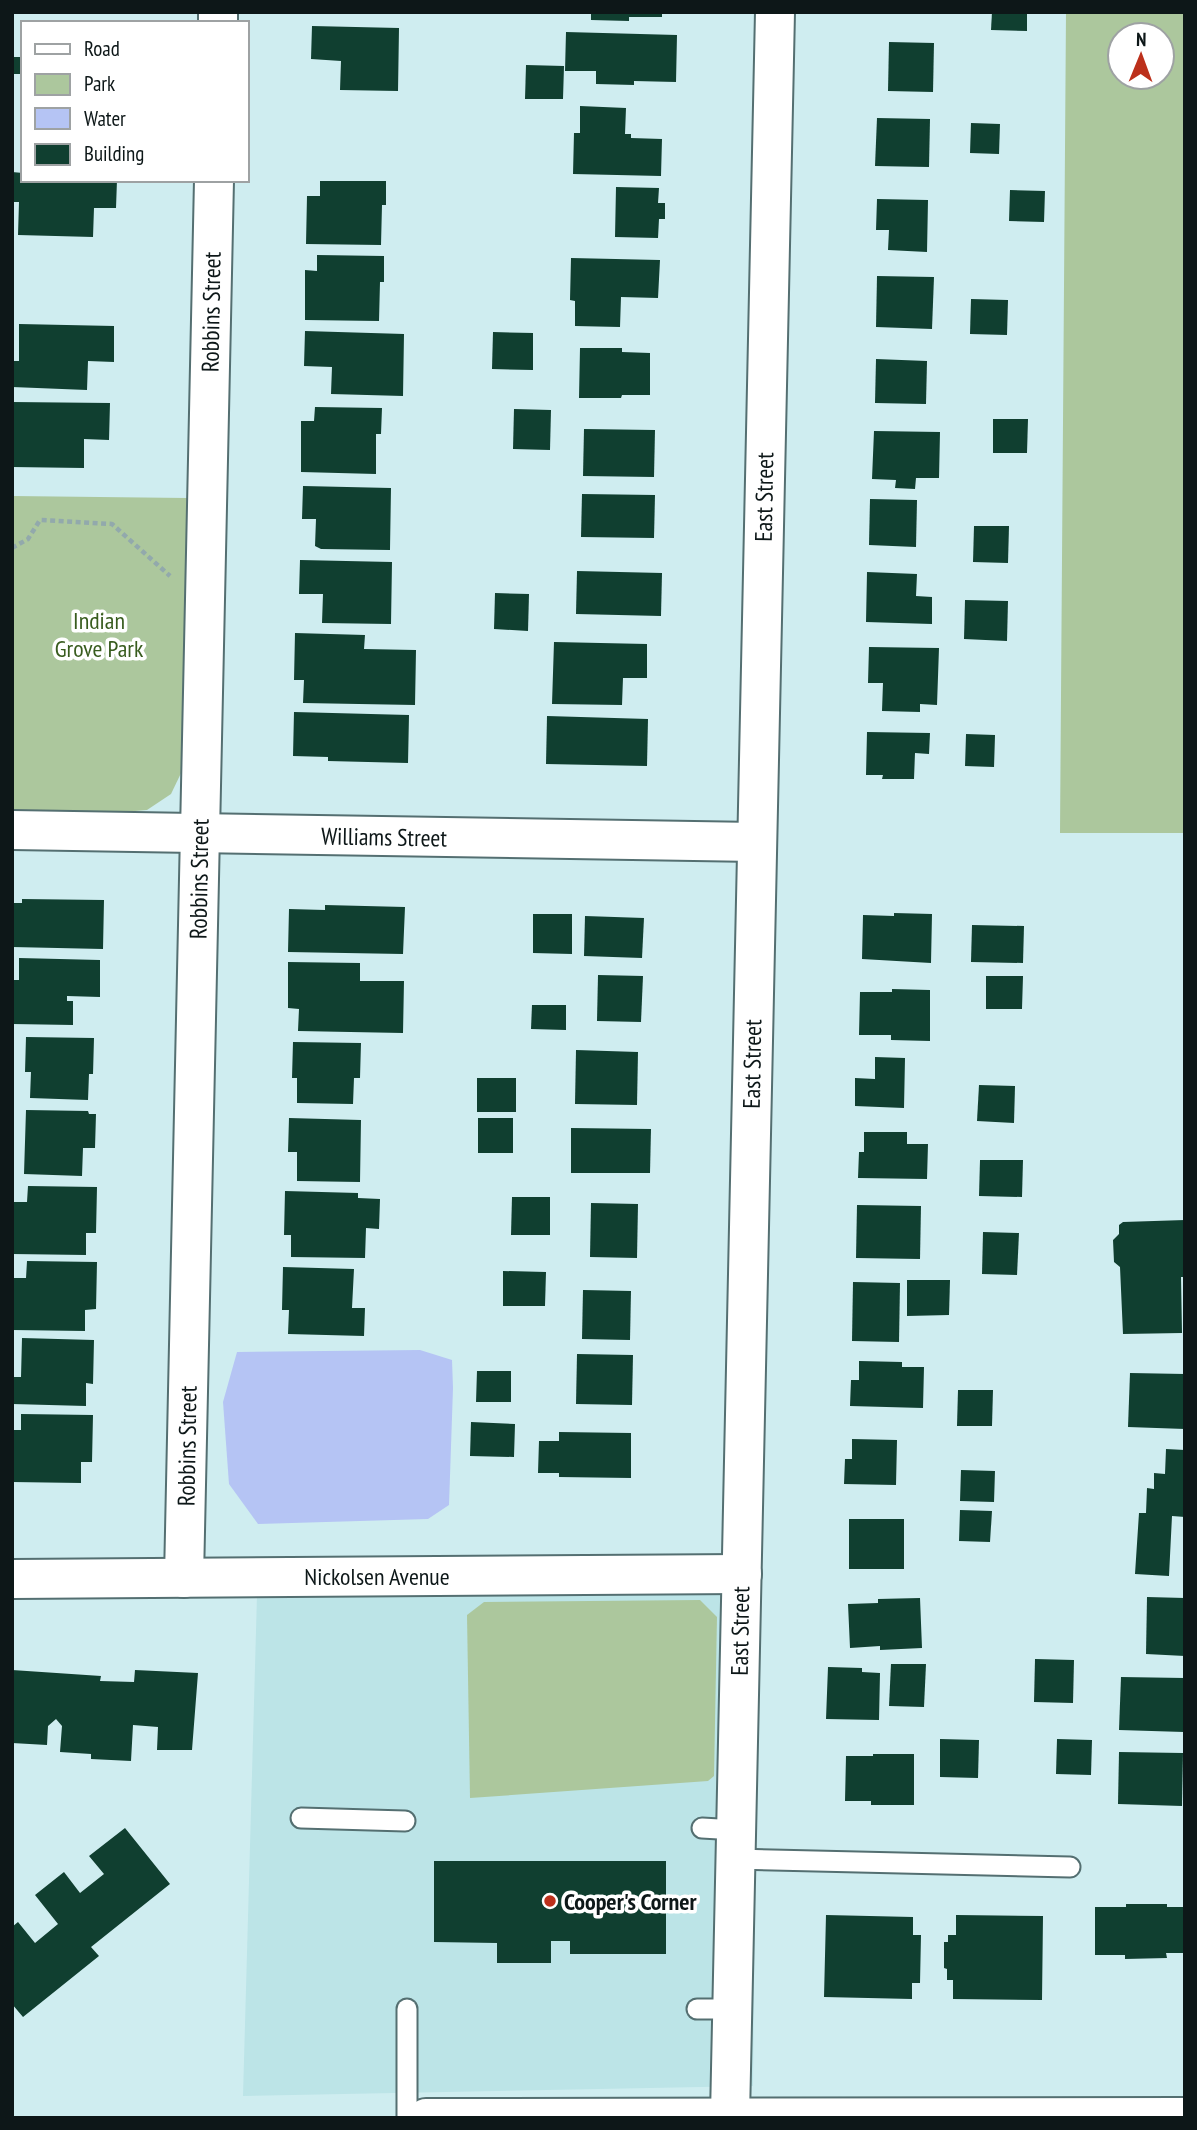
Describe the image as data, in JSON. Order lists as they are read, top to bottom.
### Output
{
  "streets": {
    "street": [
      "Robbins Street",
      "East Street",
      "Williams Street",
      "Nickolsen Avenue"
    ]
  },
  "crossings": [
    ["Robbins Street", "Williams Street"],
    ["Robbins Street", "Nickolsen Avenue"],
    ["East Street", "Williams Street"],
    ["East Street", "Nickolsen Avenue"]
  ],
  "parks": ["Indian Grove Park"],
  "places": ["Cooper's Corner"],
  "legend": [
    "Road",
    "Park",
    "Water",
    "Building"
  ],
  "north": "top"
}
